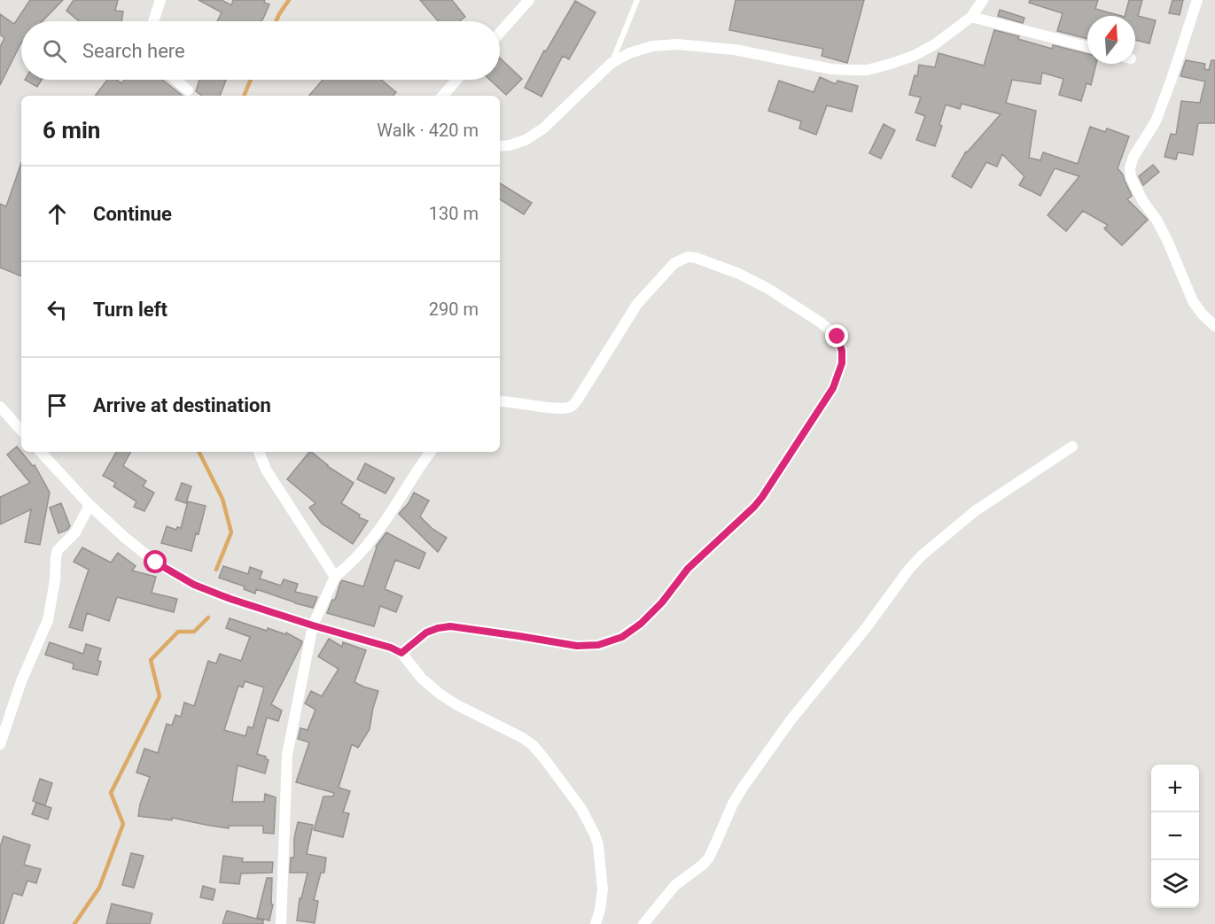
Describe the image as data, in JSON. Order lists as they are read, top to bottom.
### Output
{
  "north": "top",
  "page": {
    "search": "Search here",
    "heading": ["6 min", "Walk · 420 m"],
    "list": [
      ["Continue", "130 m"],
      ["Turn left", "290 m"],
      "Arrive at destination"
    ],
    "map_buttons": ["+", "−"]
  }
}
